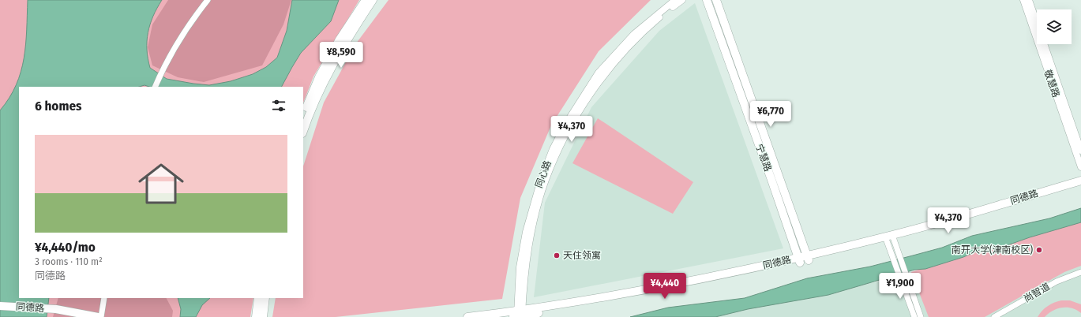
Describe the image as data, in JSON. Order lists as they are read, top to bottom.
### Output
{
  "streets": {
    "main road": ["宁慧路", "同德路"],
    "street": ["敬慧路", "同心路", "尚智道"]
  },
  "crossings": [
    ["宁慧路", "同德路"],
    ["同心路", "同德路"]
  ],
  "places": ["南开大学(津南校区)", "天住领寓"],
  "page": {
    "price": [
      "¥8,590",
      "¥6,770",
      "¥4,370",
      "¥4,370",
      "¥4,440",
      "¥1,900"
    ],
    "heading": "6 homes",
    "list": [
      {
        "name": "¥4,440/mo",
        "note": "3 rooms · 110 m² · 同德路"
      }
    ]
  }
}
